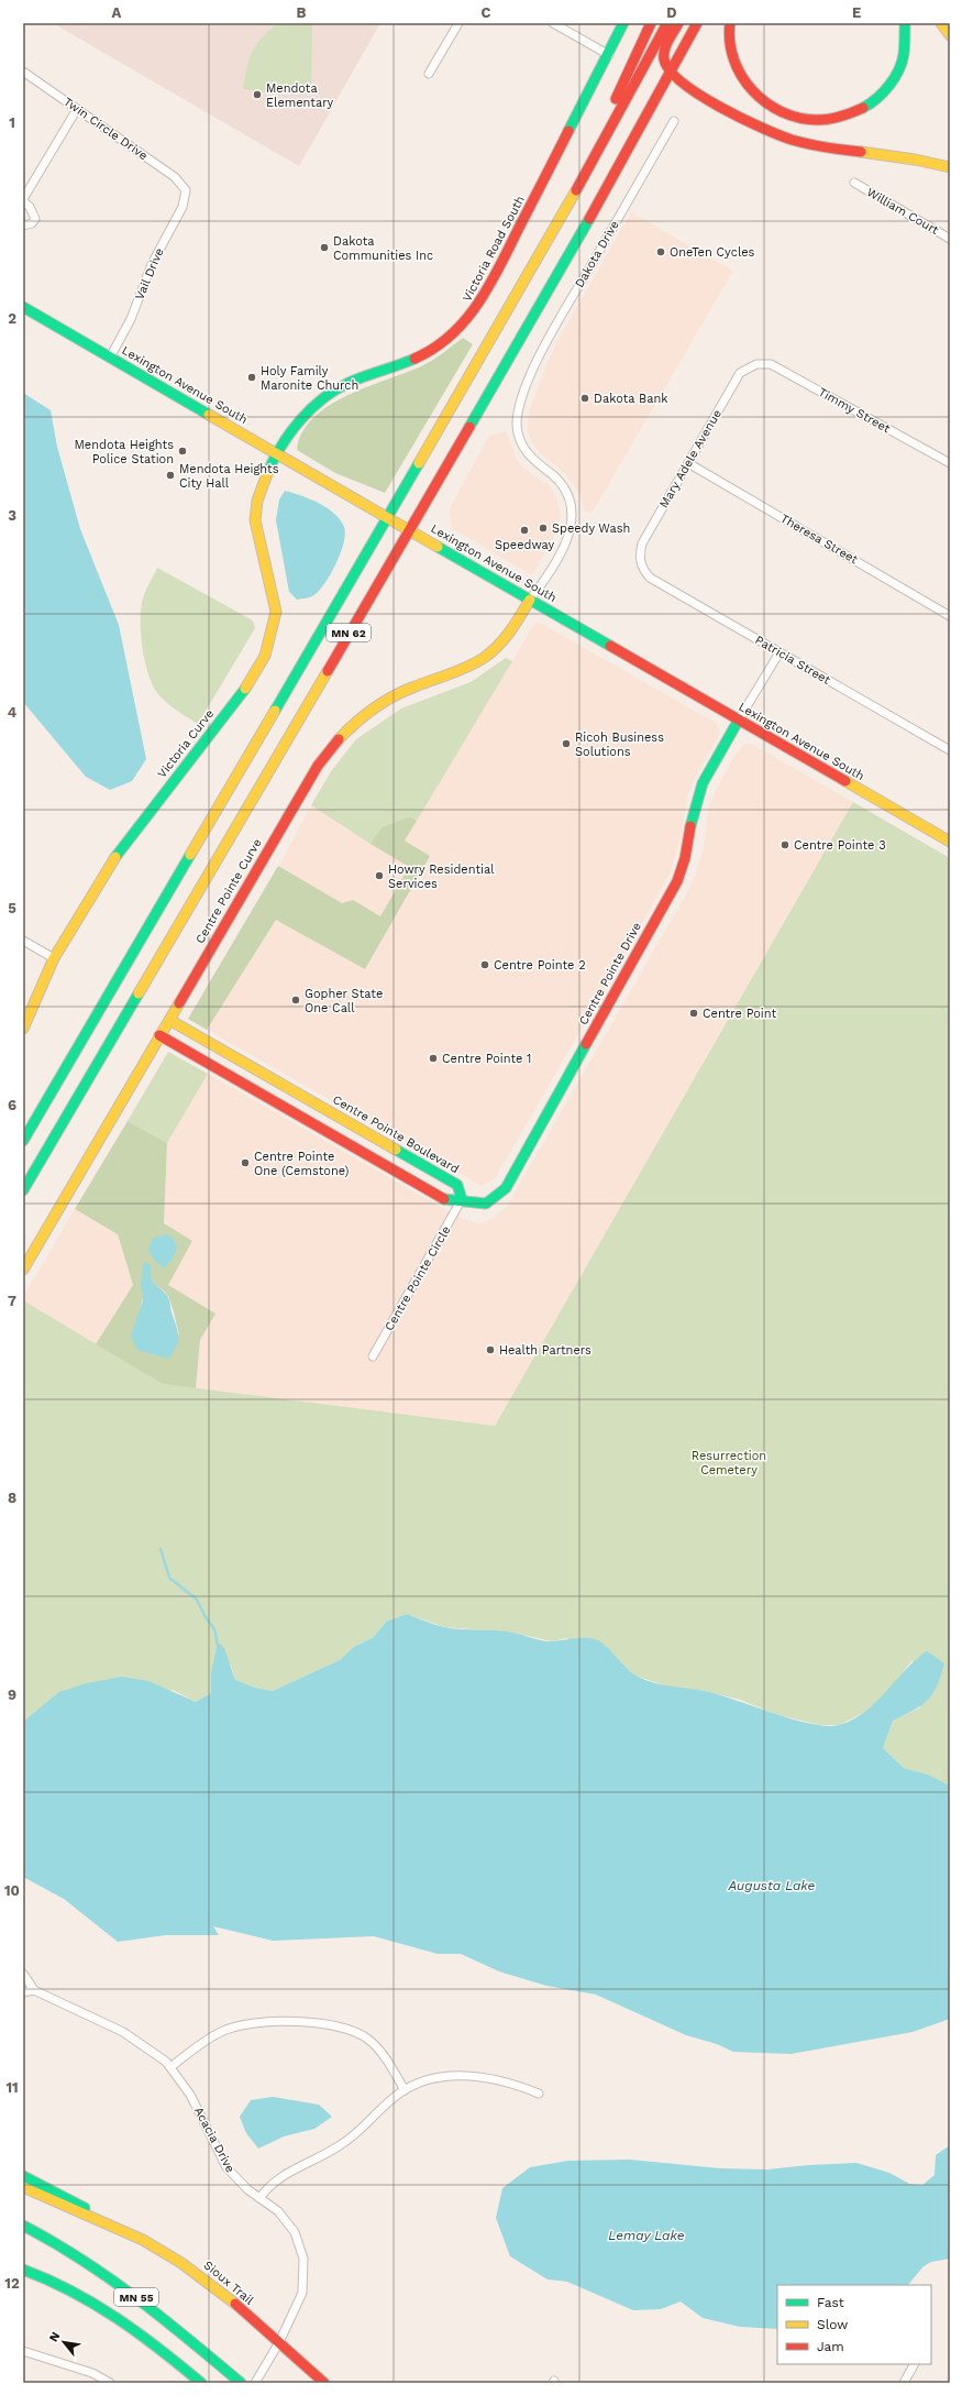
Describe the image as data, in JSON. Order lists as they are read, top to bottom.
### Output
{
  "streets": {
    "main road": [
      "Victoria Road South",
      "Lexington Avenue South",
      "MN 62",
      "Victoria Curve",
      "Centre Pointe Curve",
      "Centre Pointe Drive",
      "Centre Pointe Boulevard",
      "Sioux Trail",
      "MN 55"
    ],
    "street": [
      "Twin Circle Drive",
      "William Court",
      "Dakota Drive",
      "Vail Drive",
      "Timmy Street",
      "Mary Adele Avenue",
      "Theresa Street",
      "Patricia Street",
      "Centre Pointe Circle",
      "Acacia Drive"
    ]
  },
  "crossings": [
    ["Twin Circle Drive", "Vail Drive"],
    ["Victoria Road South", "Lexington Avenue South"],
    ["Victoria Road South", "Victoria Curve"],
    ["Dakota Drive", "Lexington Avenue South"],
    ["Dakota Drive", "Centre Pointe Curve"],
    ["Vail Drive", "Lexington Avenue South"],
    ["Lexington Avenue South", "MN 62"],
    ["Lexington Avenue South", "Victoria Curve"],
    ["Lexington Avenue South", "Centre Pointe Curve"],
    ["Lexington Avenue South", "Centre Pointe Drive"],
    ["Timmy Street", "Mary Adele Avenue"],
    ["Mary Adele Avenue", "Theresa Street"],
    ["Mary Adele Avenue", "Patricia Street"],
    ["Centre Pointe Curve", "Centre Pointe Boulevard"],
    ["Centre Pointe Drive", "Centre Pointe Boulevard"],
    ["Centre Pointe Drive", "Centre Pointe Circle"],
    ["Centre Pointe Boulevard", "Centre Pointe Circle"],
    ["Acacia Drive", "Sioux Trail"]
  ],
  "water": ["Augusta Lake", "Lemay Lake"],
  "parks": ["Resurrection Cemetery"],
  "places": [
    "Mendota Elementary",
    "Dakota Communities Inc",
    "OneTen Cycles",
    "Holy Family Maronite Church",
    "Dakota Bank",
    "Mendota Heights Police Station",
    "Mendota Heights City Hall",
    "Speedy Wash",
    "Speedway",
    "Ricoh Business Solutions",
    "Centre Pointe 3",
    "Howry Residential Services",
    "Centre Pointe 2",
    "Gopher State One Call",
    "Centre Point",
    "Centre Pointe 1",
    "Centre Pointe One (Cemstone)",
    "Health Partners"
  ],
  "legend": ["Fast", "Slow", "Jam"],
  "north": "top left",
  "grid": {
    "columns": [
      "A",
      "B",
      "C",
      "D",
      "E"
    ],
    "rows": [
      "1",
      "2",
      "3",
      "4",
      "5",
      "6",
      "7",
      "8",
      "9",
      "10",
      "11",
      "12"
    ]
  }
}
